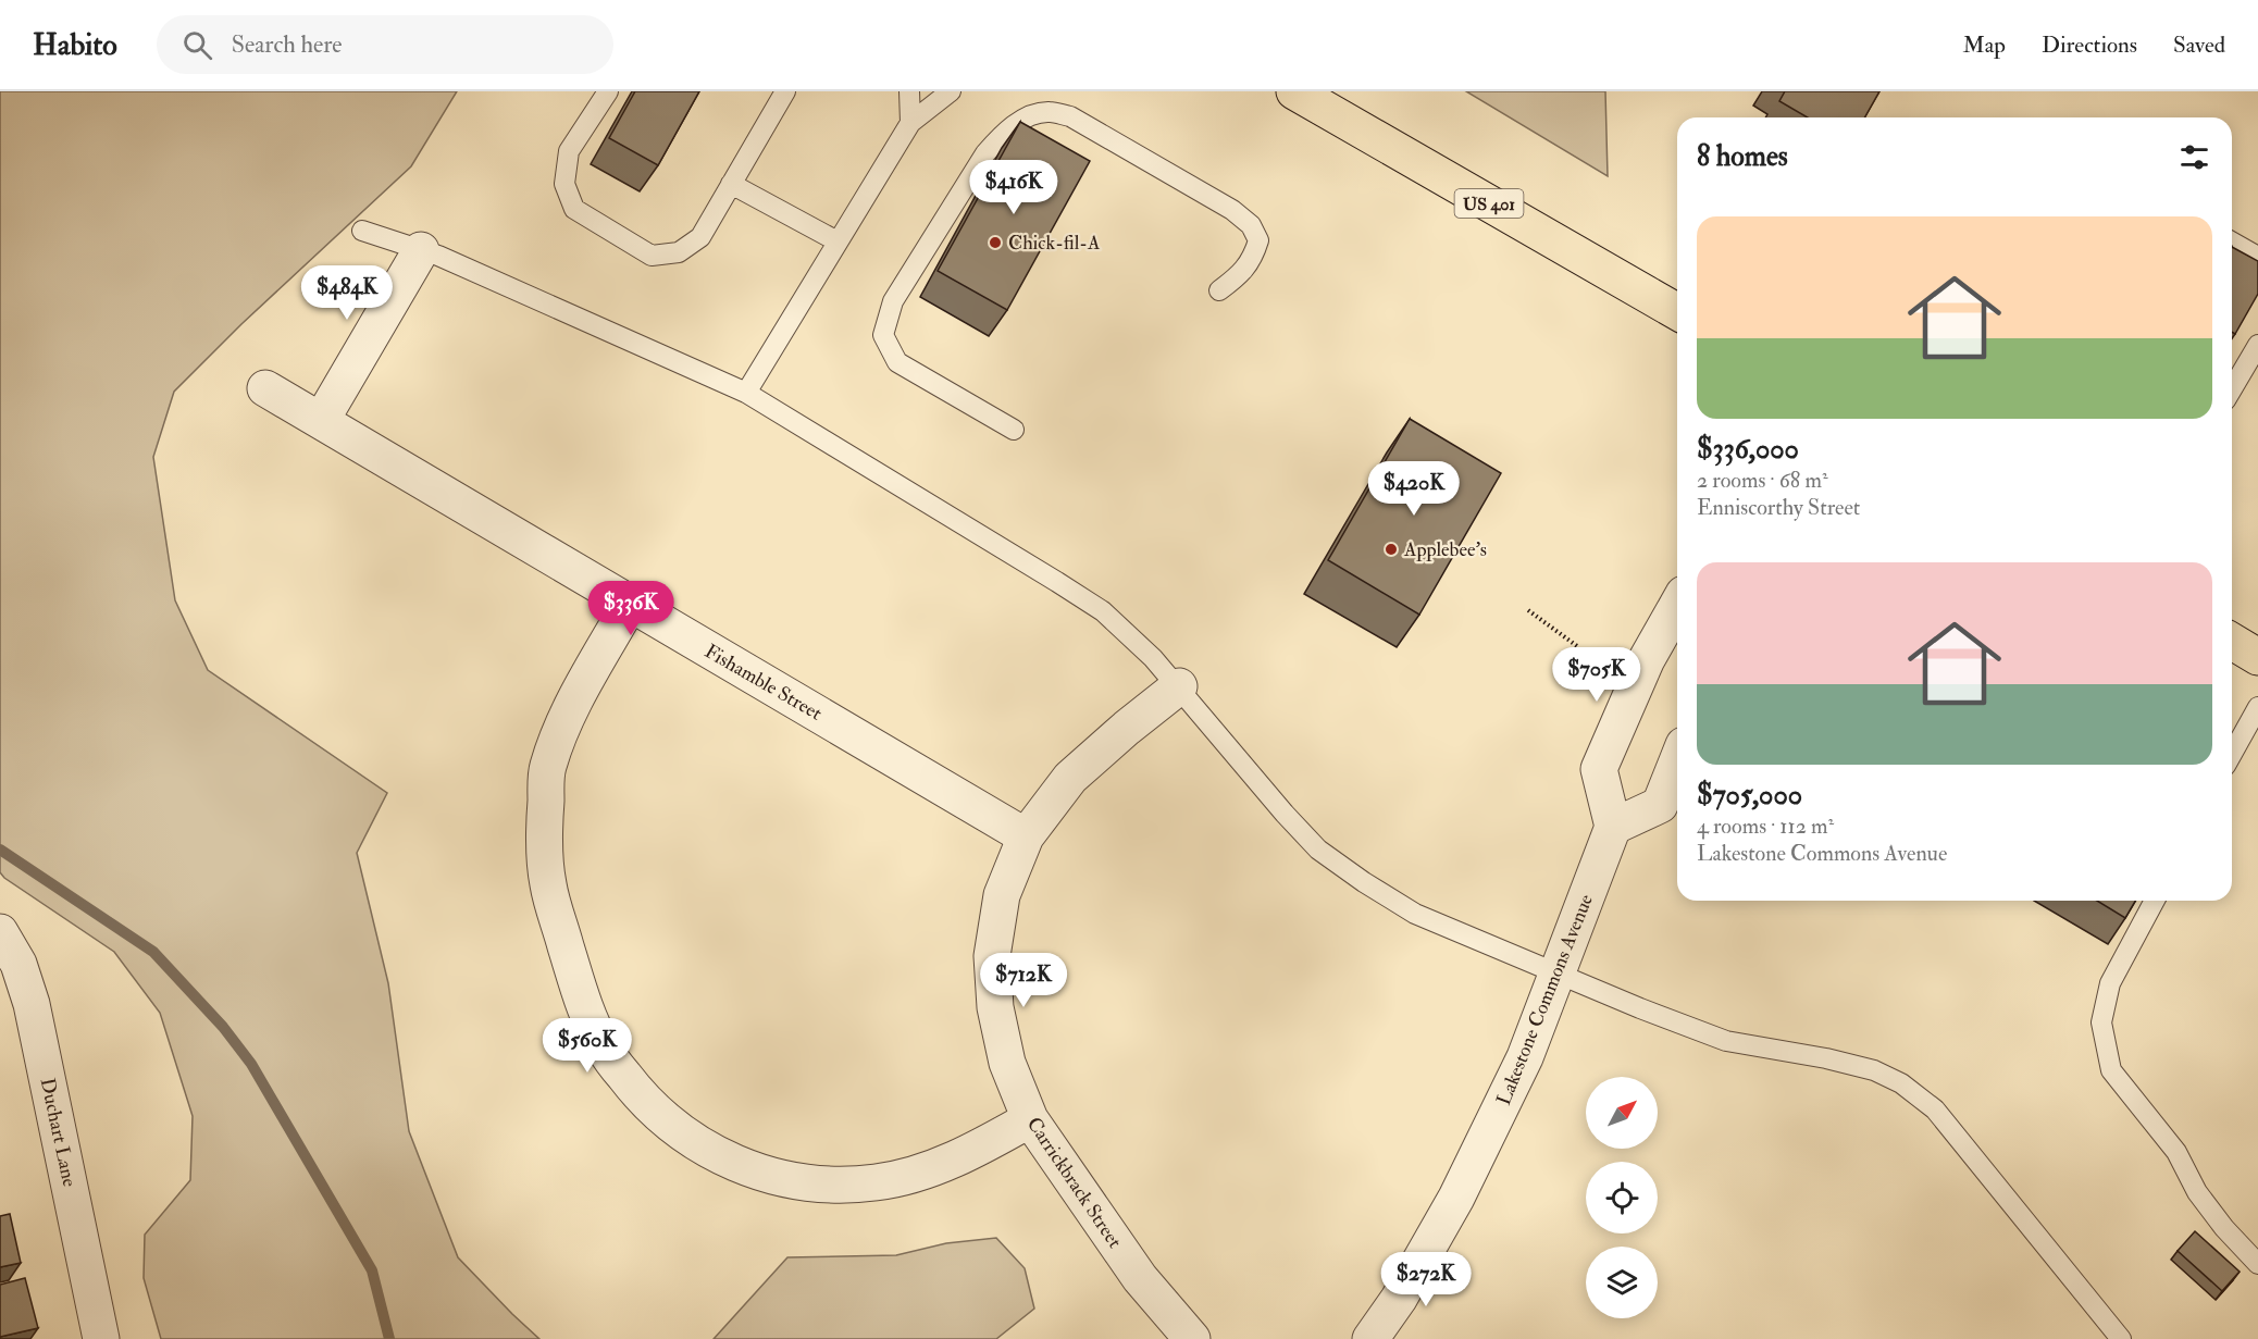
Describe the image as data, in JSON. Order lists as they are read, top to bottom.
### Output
{
  "streets": {
    "highway": ["US 401"],
    "street": [
      "Fishamble Street",
      "Lakestone Commons Avenue",
      "Duchart Lane",
      "Carrickbrack Street"
    ]
  },
  "crossings": [
    ["Fishamble Street", "Carrickbrack Street"]
  ],
  "places": ["Chick-fil-A", "Applebee's"],
  "north": "top right",
  "page": {
    "header": "Habito",
    "search": "Search here",
    "nav": ["Map", "Directions", "Saved"],
    "heading": "8 homes",
    "price": [
      "$416K",
      "$484K",
      "$420K",
      "$336K",
      "$705K",
      "$712K",
      "$560K",
      "$272K"
    ],
    "list": [
      {
        "name": "$336,000",
        "note": "2 rooms · 68 m² · Enniscorthy Street"
      },
      {
        "name": "$705,000",
        "note": "4 rooms · 112 m² · Lakestone Commons Avenue"
      }
    ]
  }
}
